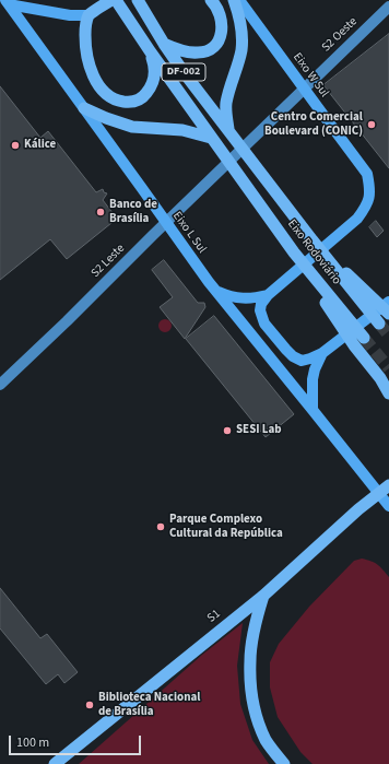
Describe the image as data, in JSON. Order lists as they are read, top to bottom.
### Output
{
  "streets": {
    "highway": ["DF-002", "Eixo Rodoviário", "S1"],
    "main road": [
      "S2 Oeste",
      "Eixo W Sul",
      "Eixo L Sul",
      "S2 Leste"
    ]
  },
  "crossings": [
    ["S2 Oeste", "S2 Leste"],
    ["DF-002", "Eixo Rodoviário"]
  ],
  "places": [
    "Centro Comercial Boulevard (CONIC)",
    "Kálice",
    "Banco de Brasília",
    "SESI Lab",
    "Parque Complexo Cultural da República",
    "Biblioteca Nacional de Brasília"
  ],
  "scale_bar": "100 m"
}
